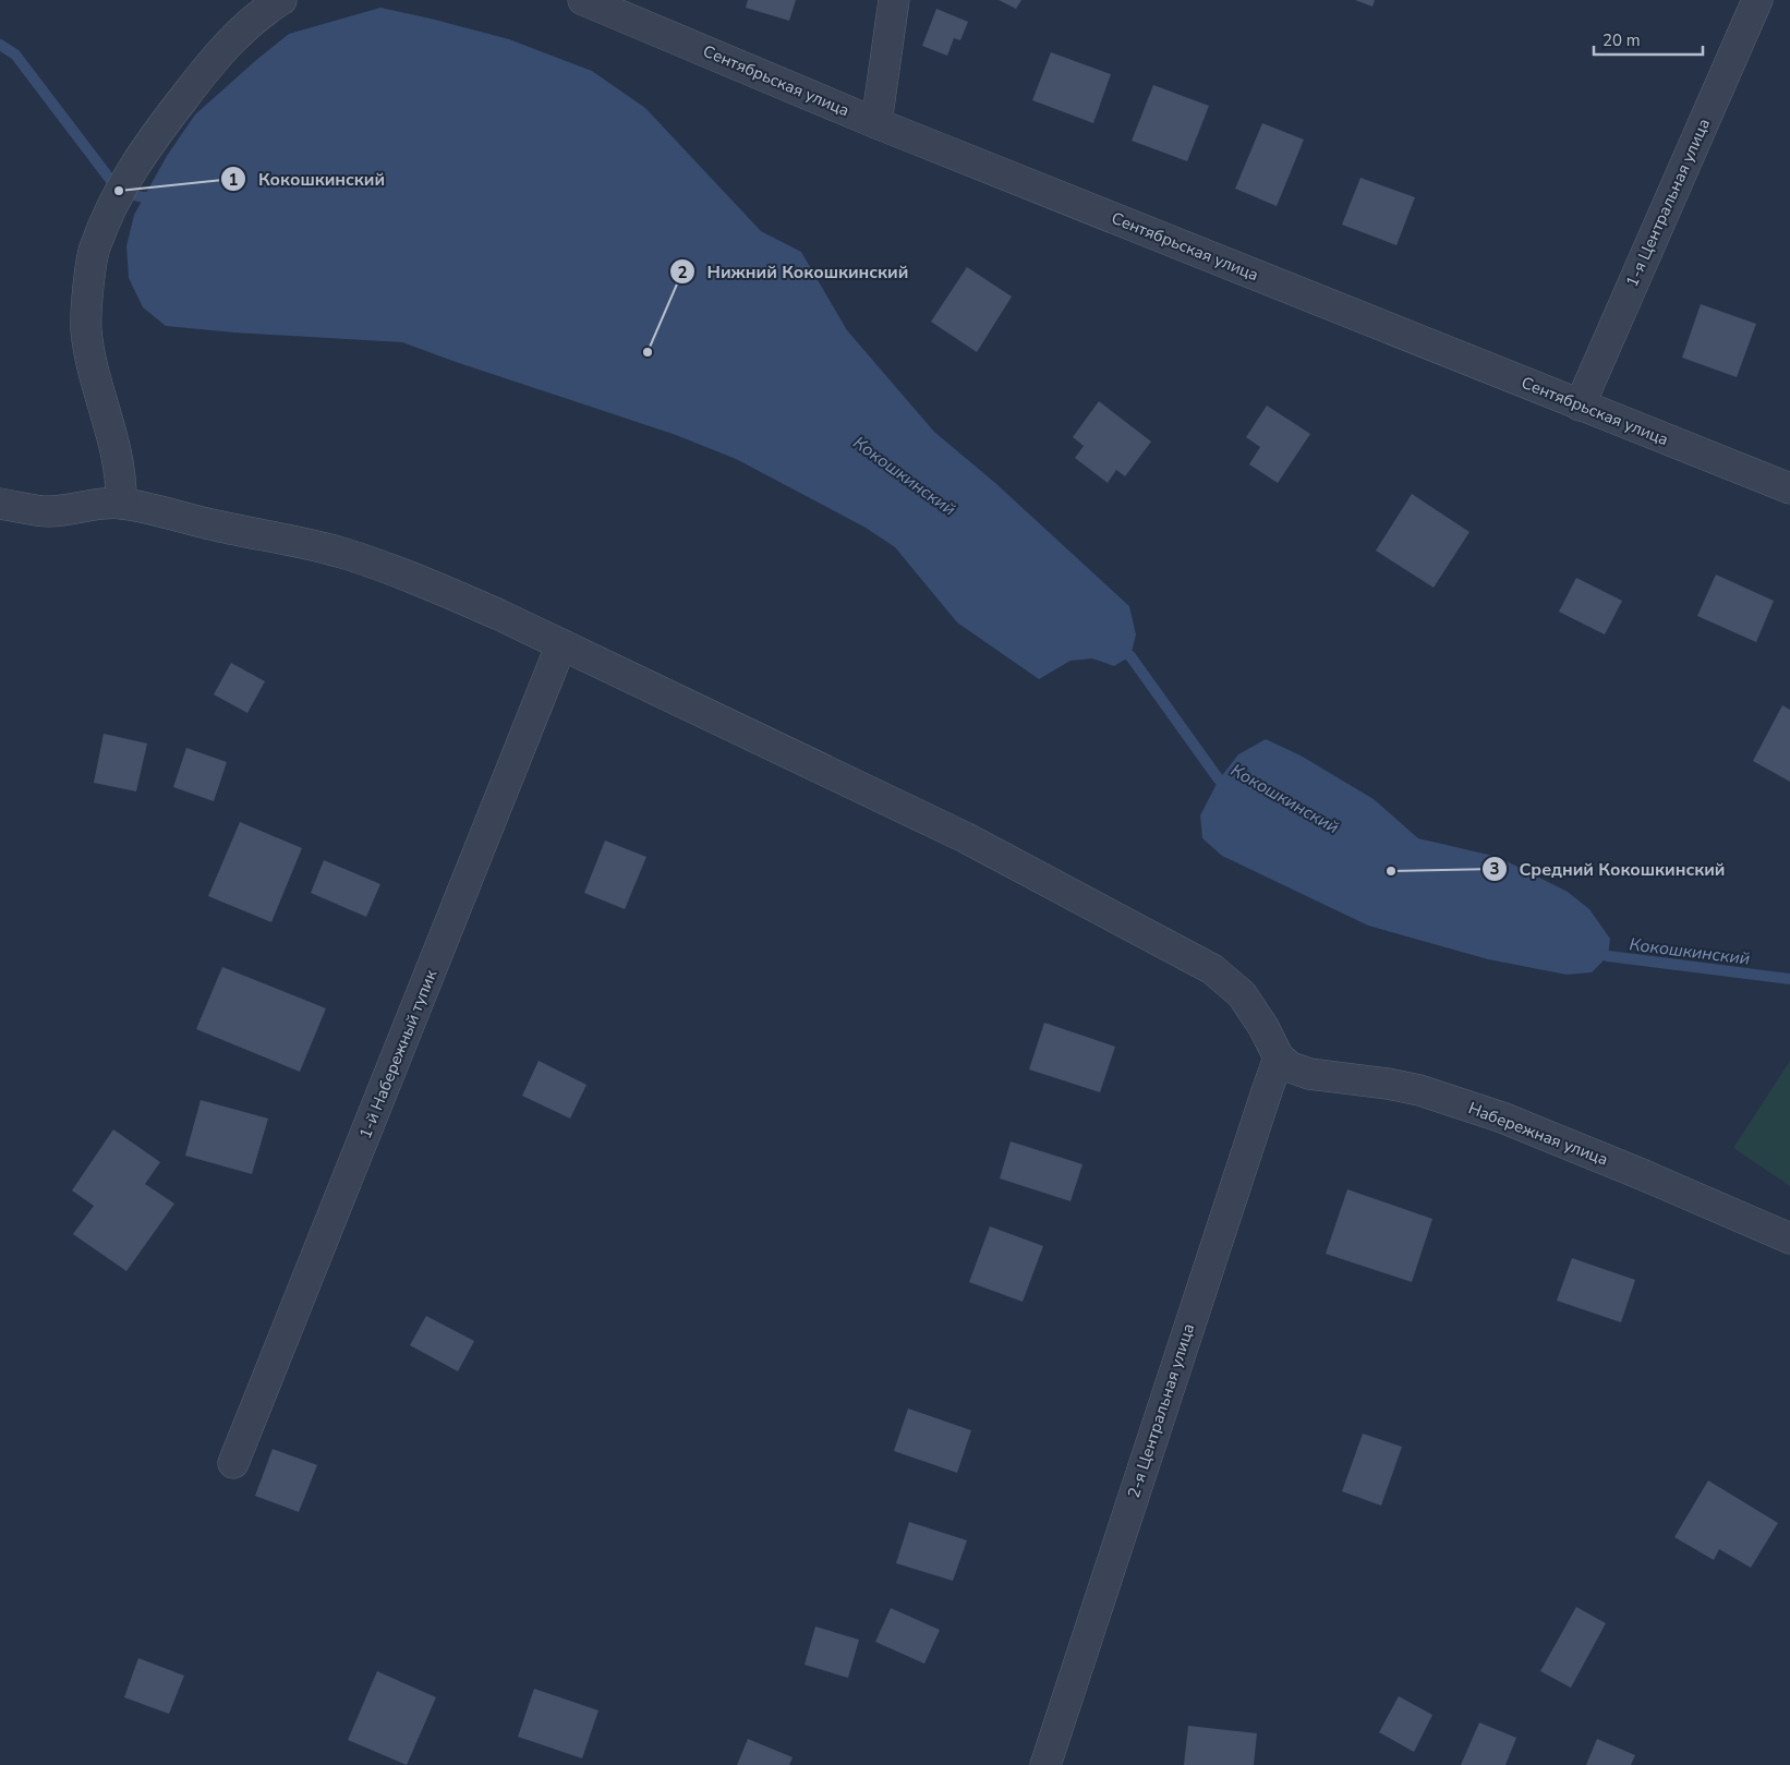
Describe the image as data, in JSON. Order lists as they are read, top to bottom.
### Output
{
  "streets": {
    "street": [
      "Сентябрьская улица",
      "1-я Центральная улица",
      "1-й Набережный тупик",
      "Набережная улица",
      "2-я Центральная улица"
    ]
  },
  "crossings": [
    ["Сентябрьская улица", "1-я Центральная улица"],
    ["Набережная улица", "2-я Центральная улица"]
  ],
  "water": ["Кокошкинский"],
  "places": ["Кокошкинский", "Нижний Кокошкинский", "Средний Кокошкинский"],
  "scale_bar": "20 m"
}
